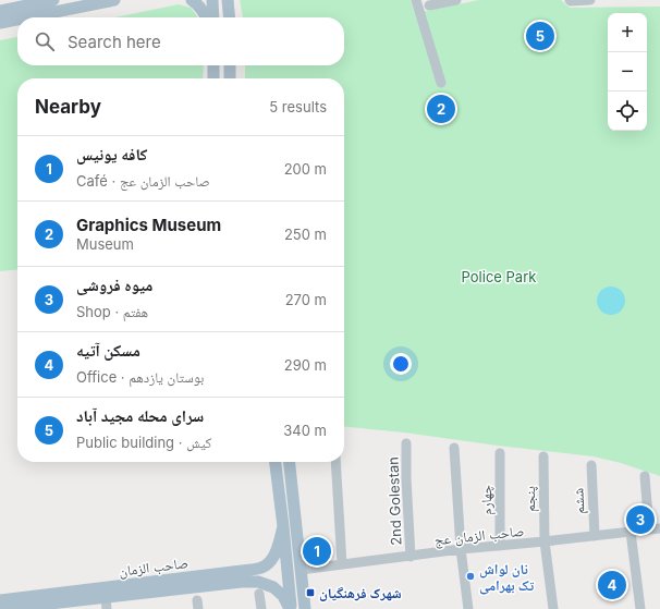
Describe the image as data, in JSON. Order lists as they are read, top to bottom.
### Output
{
  "streets": {
    "main road": ["صاحب الزمان"],
    "street": [
      "پنجم",
      "چهارم",
      "2nd Golestan",
      "ششم",
      "صاحب الزمان عج"
    ]
  },
  "crossings": [
    ["پنجم", "صاحب الزمان عج"],
    ["چهارم", "صاحب الزمان عج"],
    ["2nd Golestan", "صاحب الزمان عج"],
    ["ششم", "صاحب الزمان عج"]
  ],
  "parks": ["Police Park"],
  "places": {
    "other": ["نان‌ لواش‌ تک‌ بهرامی"],
    "transit": ["شهرک فرهنگیان"]
  },
  "page": {
    "map_buttons": ["+", "−"],
    "search": "Search here",
    "pins": [
      "5",
      "2",
      "3",
      "1",
      "4"
    ],
    "heading": ["Nearby", "5 results"],
    "list": [
      {
        "mark": "1",
        "name": "کافه یونیس",
        "note": "Café · صاحب الزمان عج",
        "value": "200 m"
      },
      {
        "mark": "2",
        "name": "Graphics Museum",
        "note": "Museum",
        "value": "250 m"
      },
      {
        "mark": "3",
        "name": "میوه فروشی",
        "note": "Shop · هفتم",
        "value": "270 m"
      },
      {
        "mark": "4",
        "name": "مسکن آتیه",
        "note": "Office · بوستان یازدهم",
        "value": "290 m"
      },
      {
        "mark": "5",
        "name": "سرای محله مجید آباد",
        "note": "Public building · کیش",
        "value": "340 m"
      }
    ]
  }
}
